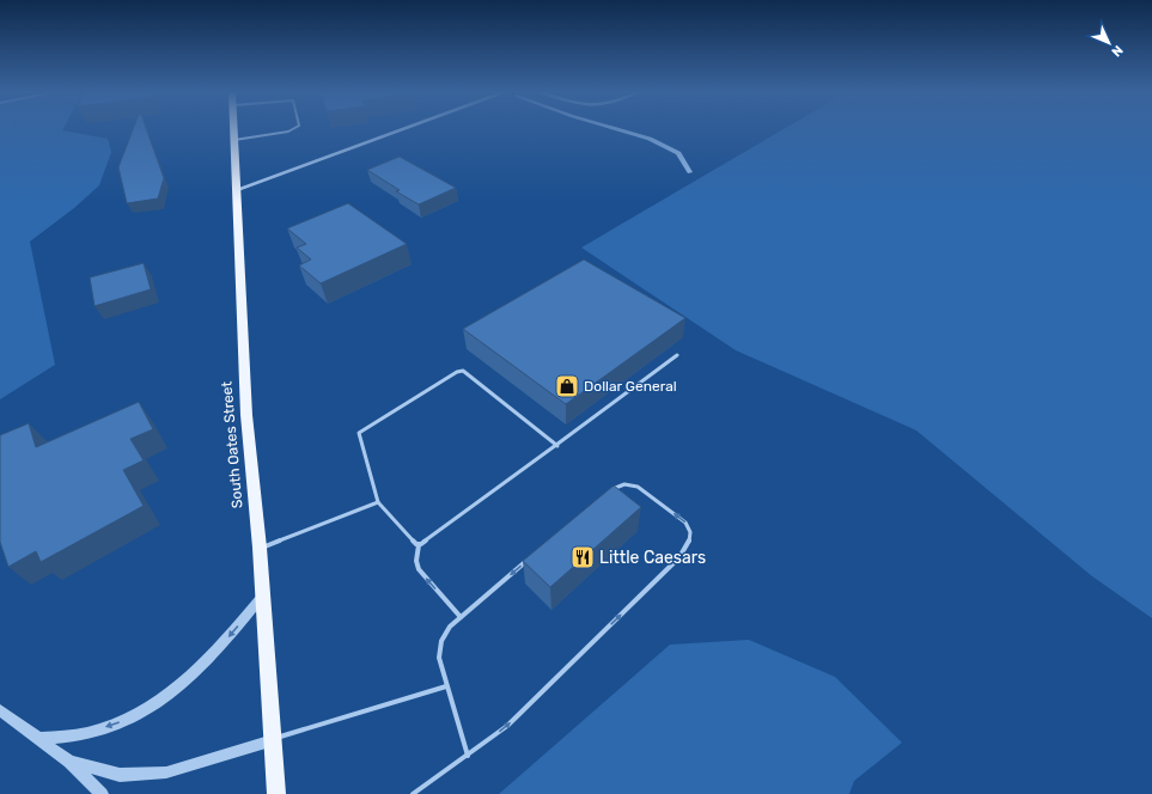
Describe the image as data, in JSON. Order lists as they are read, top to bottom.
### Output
{
  "streets": {
    "main road": ["South Oates Street"]
  },
  "places": {
    "shop": ["Dollar General"],
    "restaurant": ["Little Caesars"]
  },
  "north": "bottom right"
}
